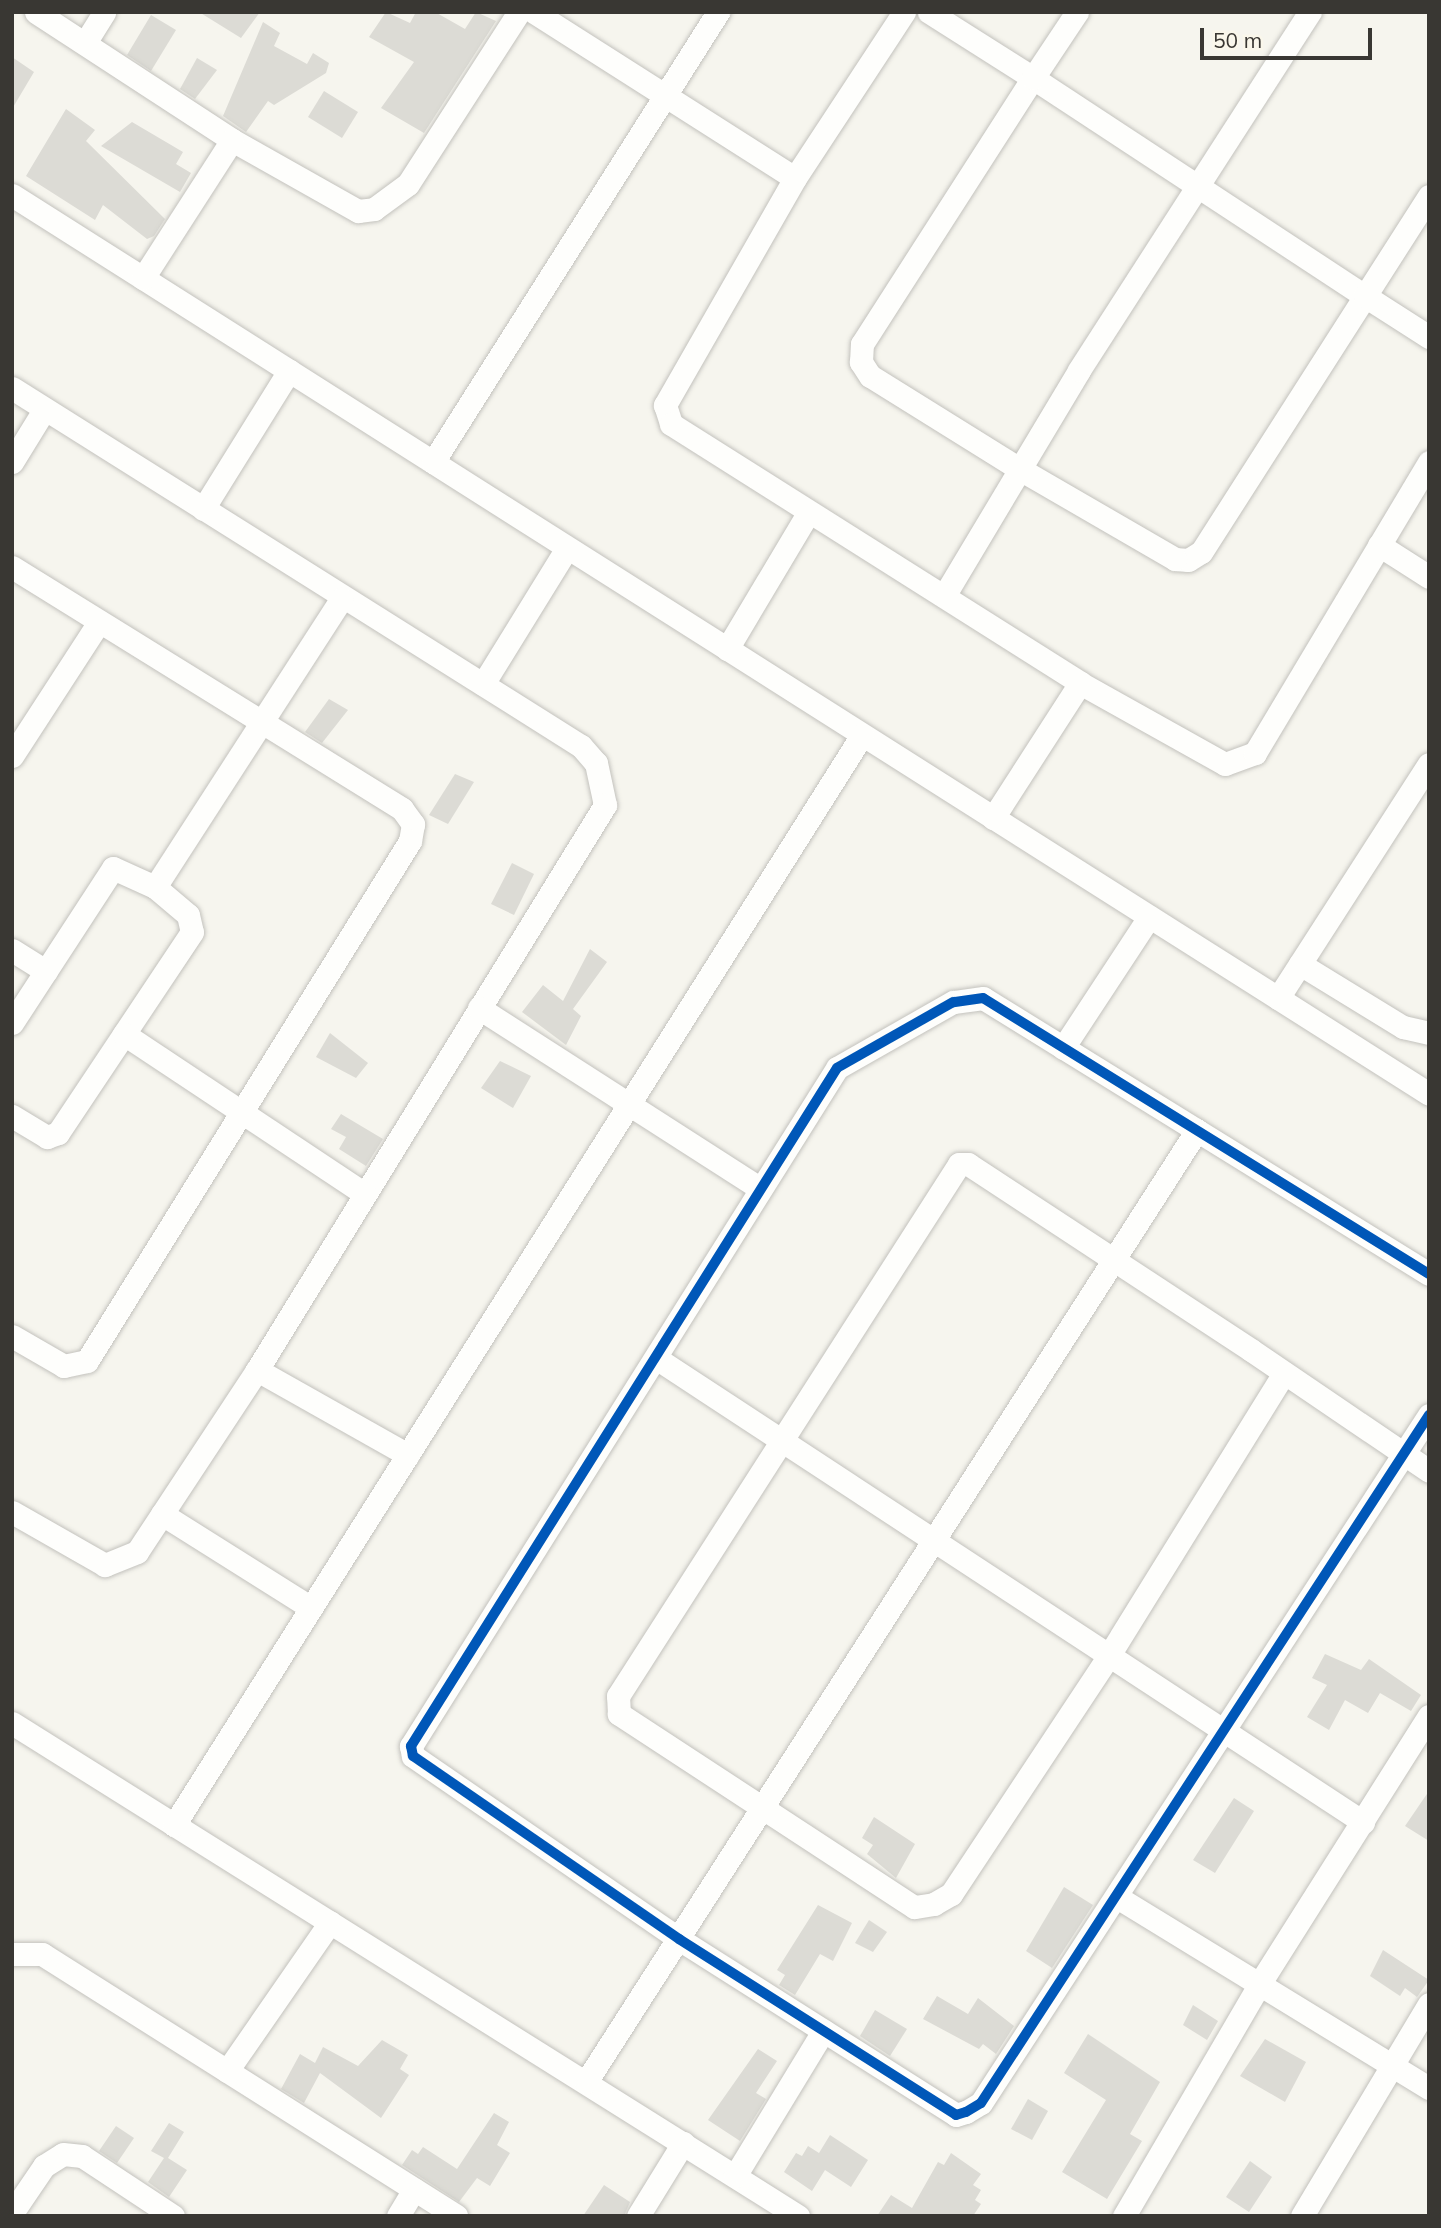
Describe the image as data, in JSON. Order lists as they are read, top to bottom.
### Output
{
  "scale_bar": "50 m"
}
